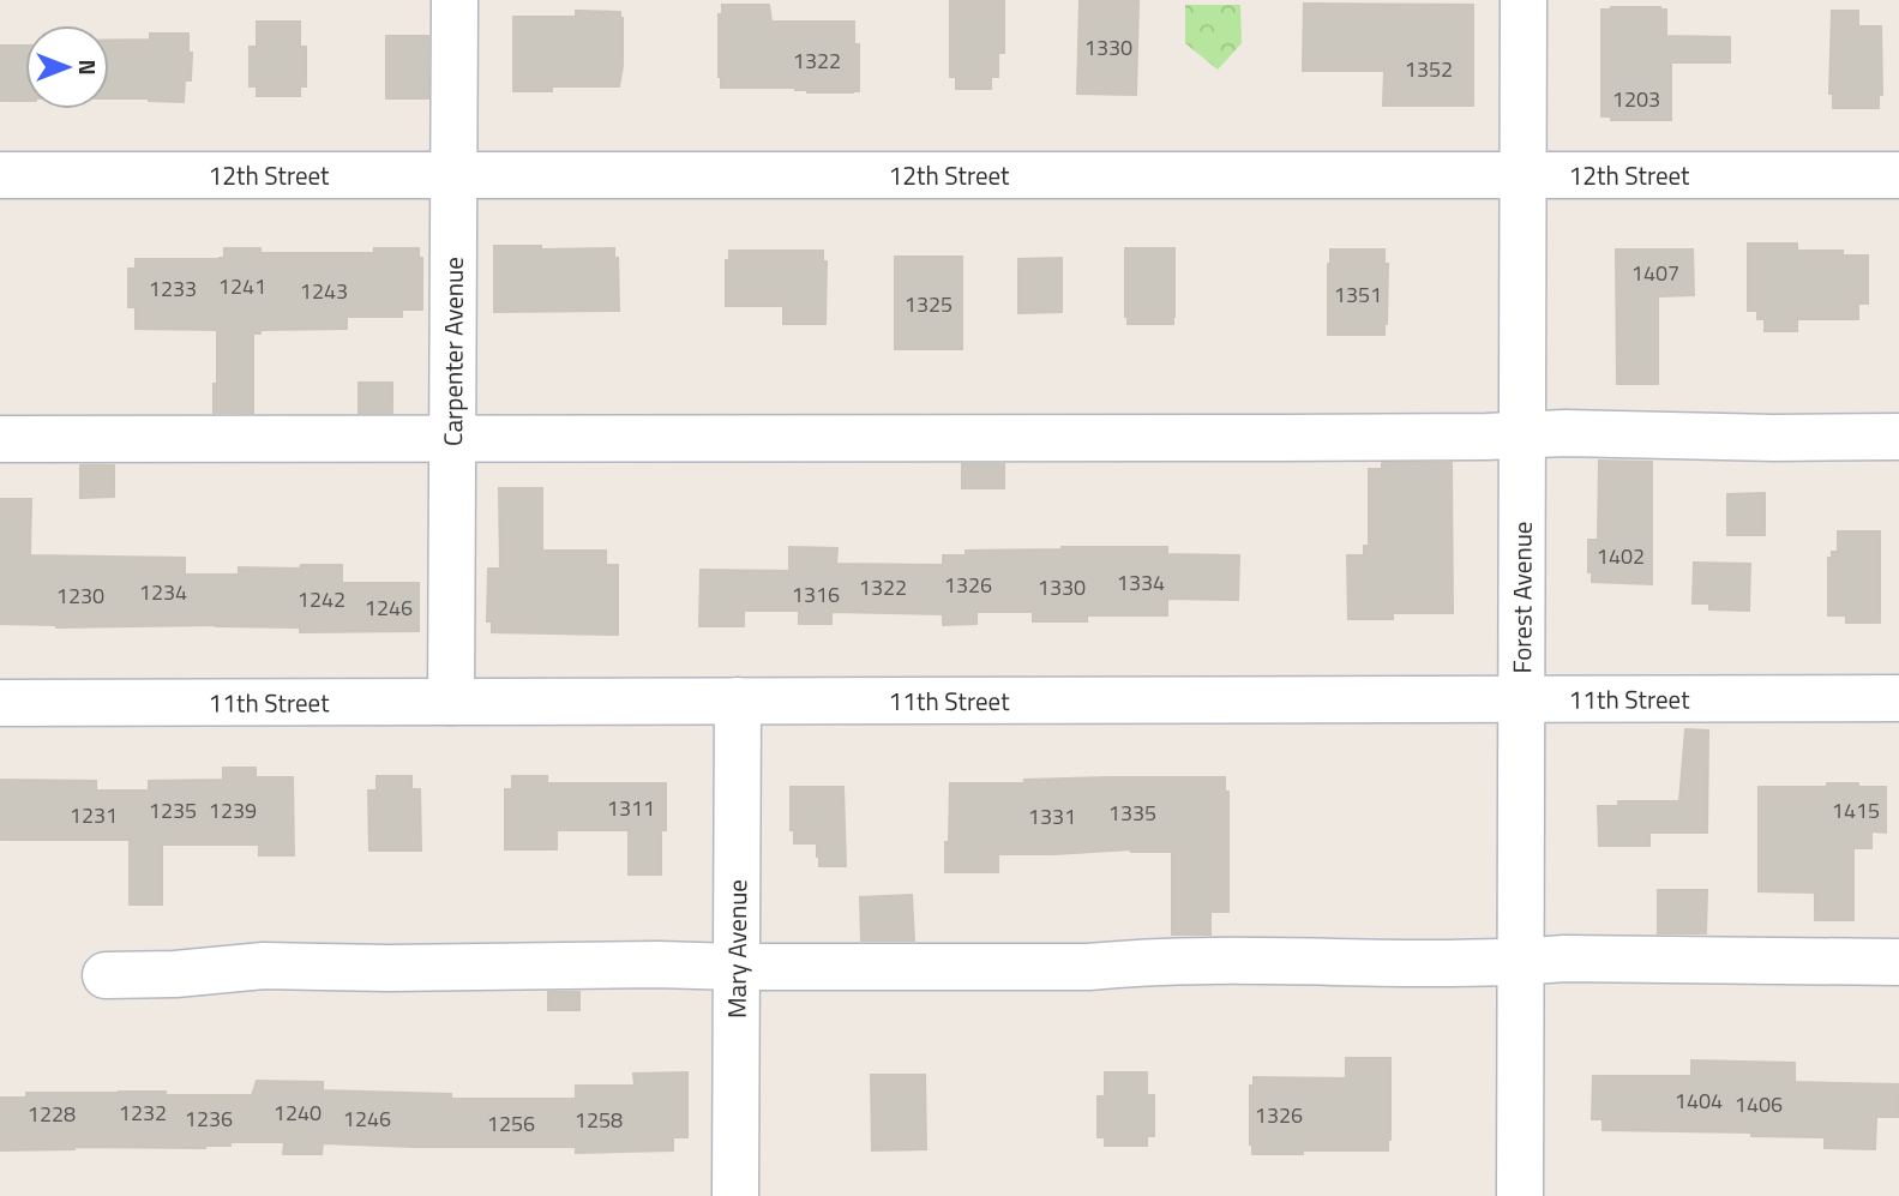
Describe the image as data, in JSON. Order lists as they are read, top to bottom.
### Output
{
  "streets": {
    "street": [
      "12th Street",
      "Carpenter Avenue",
      "Forest Avenue",
      "11th Street",
      "Mary Avenue"
    ]
  },
  "crossings": [
    ["12th Street", "Carpenter Avenue"],
    ["12th Street", "Forest Avenue"],
    ["Carpenter Avenue", "11th Street"],
    ["Forest Avenue", "11th Street"],
    ["11th Street", "Mary Avenue"]
  ],
  "house_numbers": [
    "1330",
    "1322",
    "1352",
    "1203",
    "1407",
    "1241",
    "1233",
    "1243",
    "1351",
    "1325",
    "1402",
    "1334",
    "1326",
    "1322",
    "1330",
    "1234",
    "1316",
    "1230",
    "1242",
    "1246",
    "1311",
    "1235",
    "1239",
    "1415",
    "1335",
    "1231",
    "1331",
    "1404",
    "1406",
    "1232",
    "1240",
    "1228",
    "1326",
    "1236",
    "1246",
    "1258",
    "1256"
  ],
  "north": "right"
}
